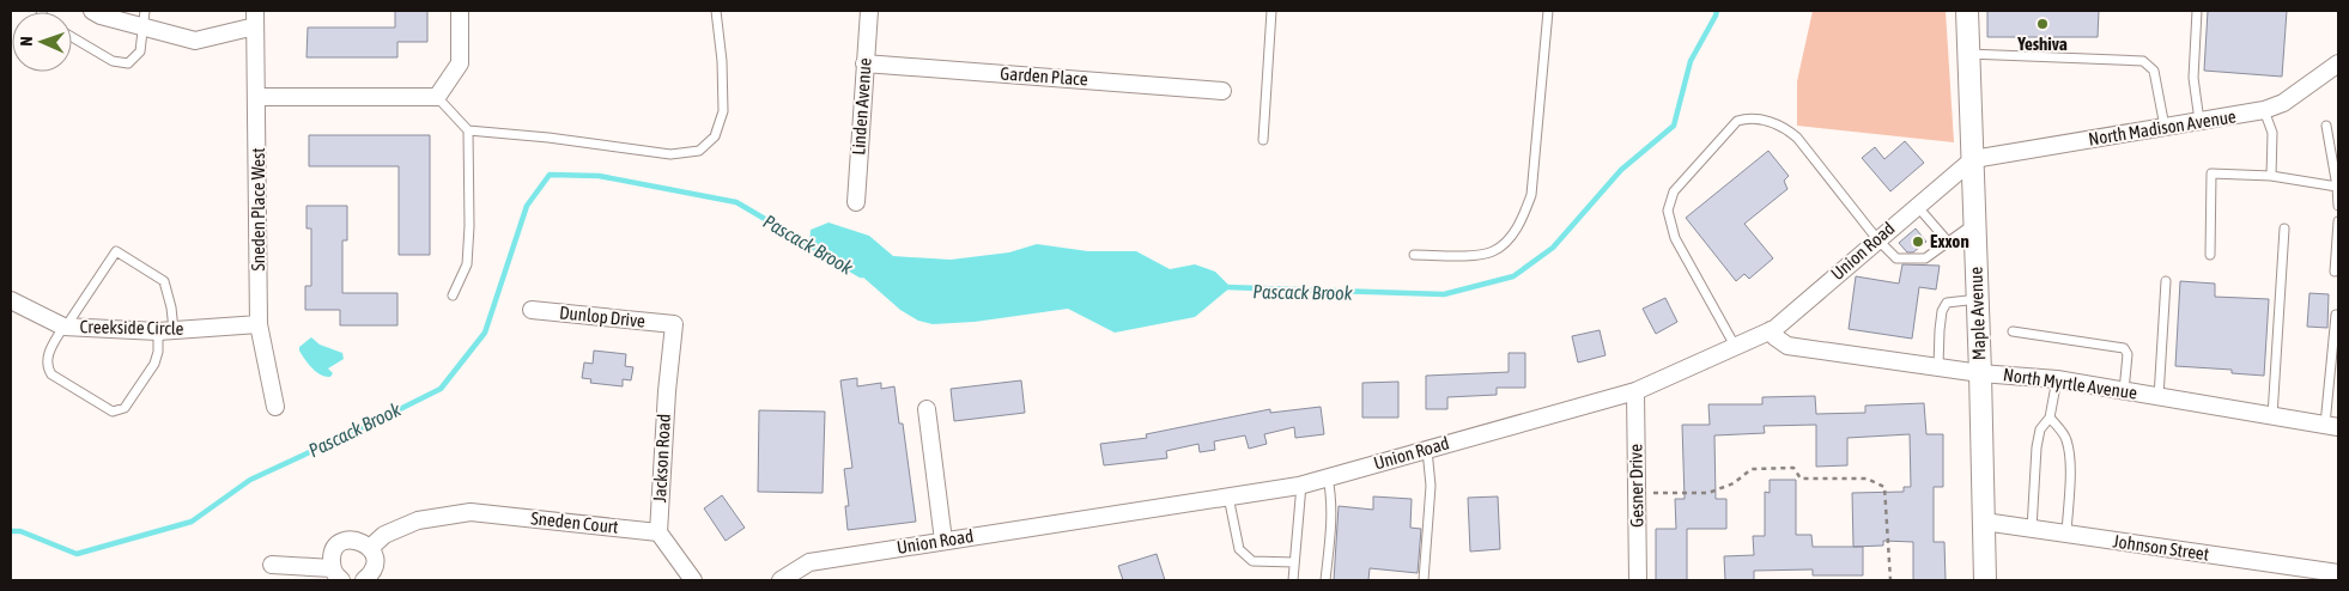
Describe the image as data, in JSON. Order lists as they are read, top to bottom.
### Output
{
  "streets": {
    "street": [
      "Garden Place",
      "Linden Avenue",
      "North Madison Avenue",
      "Sneden Place West",
      "Union Road",
      "Maple Avenue",
      "Dunlop Drive",
      "Creekside Circle",
      "North Myrtle Avenue",
      "Jackson Road",
      "Gesner Drive",
      "Sneden Court",
      "Johnson Street"
    ]
  },
  "crossings": [
    ["Garden Place", "Linden Avenue"],
    ["North Madison Avenue", "Union Road"],
    ["North Madison Avenue", "Maple Avenue"],
    ["Sneden Place West", "Creekside Circle"],
    ["Union Road", "Maple Avenue"],
    ["Union Road", "North Myrtle Avenue"],
    ["Union Road", "Gesner Drive"],
    ["Maple Avenue", "North Myrtle Avenue"],
    ["Maple Avenue", "Johnson Street"],
    ["Dunlop Drive", "Jackson Road"],
    ["Jackson Road", "Sneden Court"]
  ],
  "water": ["Pascack Brook"],
  "places": ["Yeshiva", "Exxon"],
  "north": "left"
}
